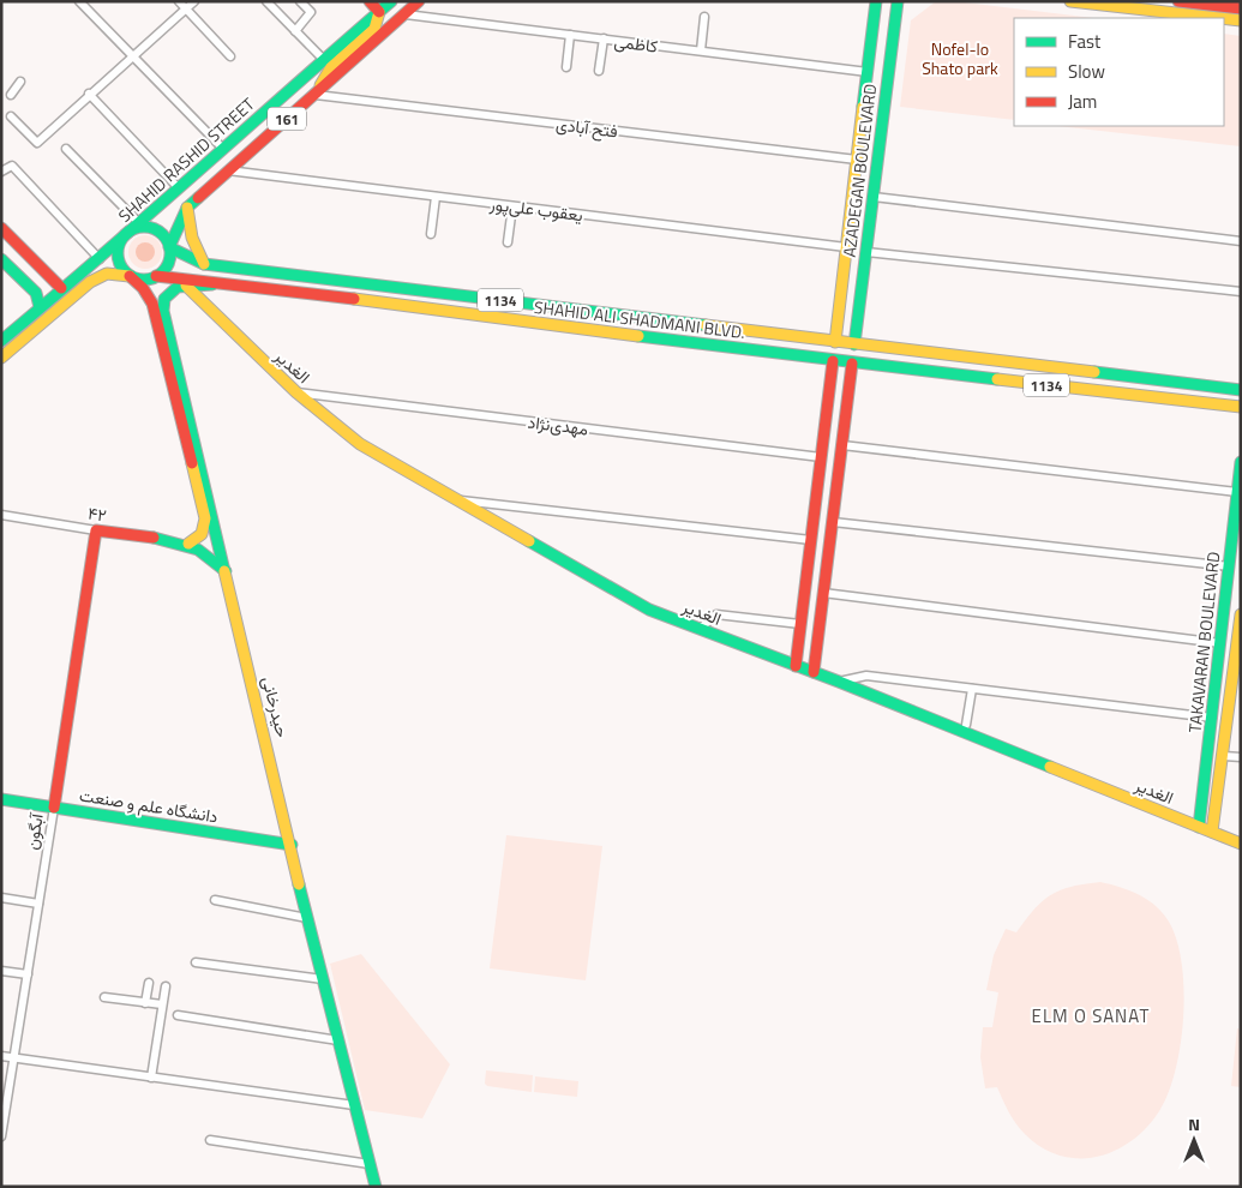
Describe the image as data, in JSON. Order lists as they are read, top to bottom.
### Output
{
  "streets": {
    "main road": [
      "161",
      "SHAHID RASHID STREET",
      "AZADEGAN BOULEVARD",
      "1134",
      "SHAHID ALI SHADMANI BLVD.",
      "الغدیر",
      "۴۲",
      "TAKAVARAN BOULEVARD",
      "حیدرخانی",
      "دانشگاه علم و صنعت",
      "آبگون"
    ],
    "street": [
      "کاظمی",
      "فتح آبادی",
      "یعقوب علی‌پور",
      "مهدی‌نژاد"
    ]
  },
  "crossings": [
    ["کاظمی", "161"],
    ["کاظمی", "AZADEGAN BOULEVARD"],
    ["161", "فتح آبادی"],
    ["161", "SHAHID RASHID STREET"],
    ["161", "یعقوب علی‌پور"],
    ["161", "SHAHID ALI SHADMANI BLVD."],
    ["فتح آبادی", "AZADEGAN BOULEVARD"],
    ["SHAHID RASHID STREET", "SHAHID ALI SHADMANI BLVD."],
    ["AZADEGAN BOULEVARD", "یعقوب علی‌پور"],
    ["AZADEGAN BOULEVARD", "1134"],
    ["AZADEGAN BOULEVARD", "SHAHID ALI SHADMANI BLVD."],
    ["1134", "SHAHID ALI SHADMANI BLVD."],
    ["SHAHID ALI SHADMANI BLVD.", "الغدیر"],
    ["SHAHID ALI SHADMANI BLVD.", "حیدرخانی"],
    ["الغدیر", "مهدی‌نژاد"],
    ["الغدیر", "TAKAVARAN BOULEVARD"],
    ["الغدیر", "حیدرخانی"],
    ["۴۲", "آبگون"],
    ["حیدرخانی", "دانشگاه علم و صنعت"],
    ["دانشگاه علم و صنعت", "آبگون"]
  ],
  "districts": ["ELM O SANAT"],
  "parks": ["Nofel-lo Shato park"],
  "legend": ["Fast", "Slow", "Jam"],
  "north": "top"
}
